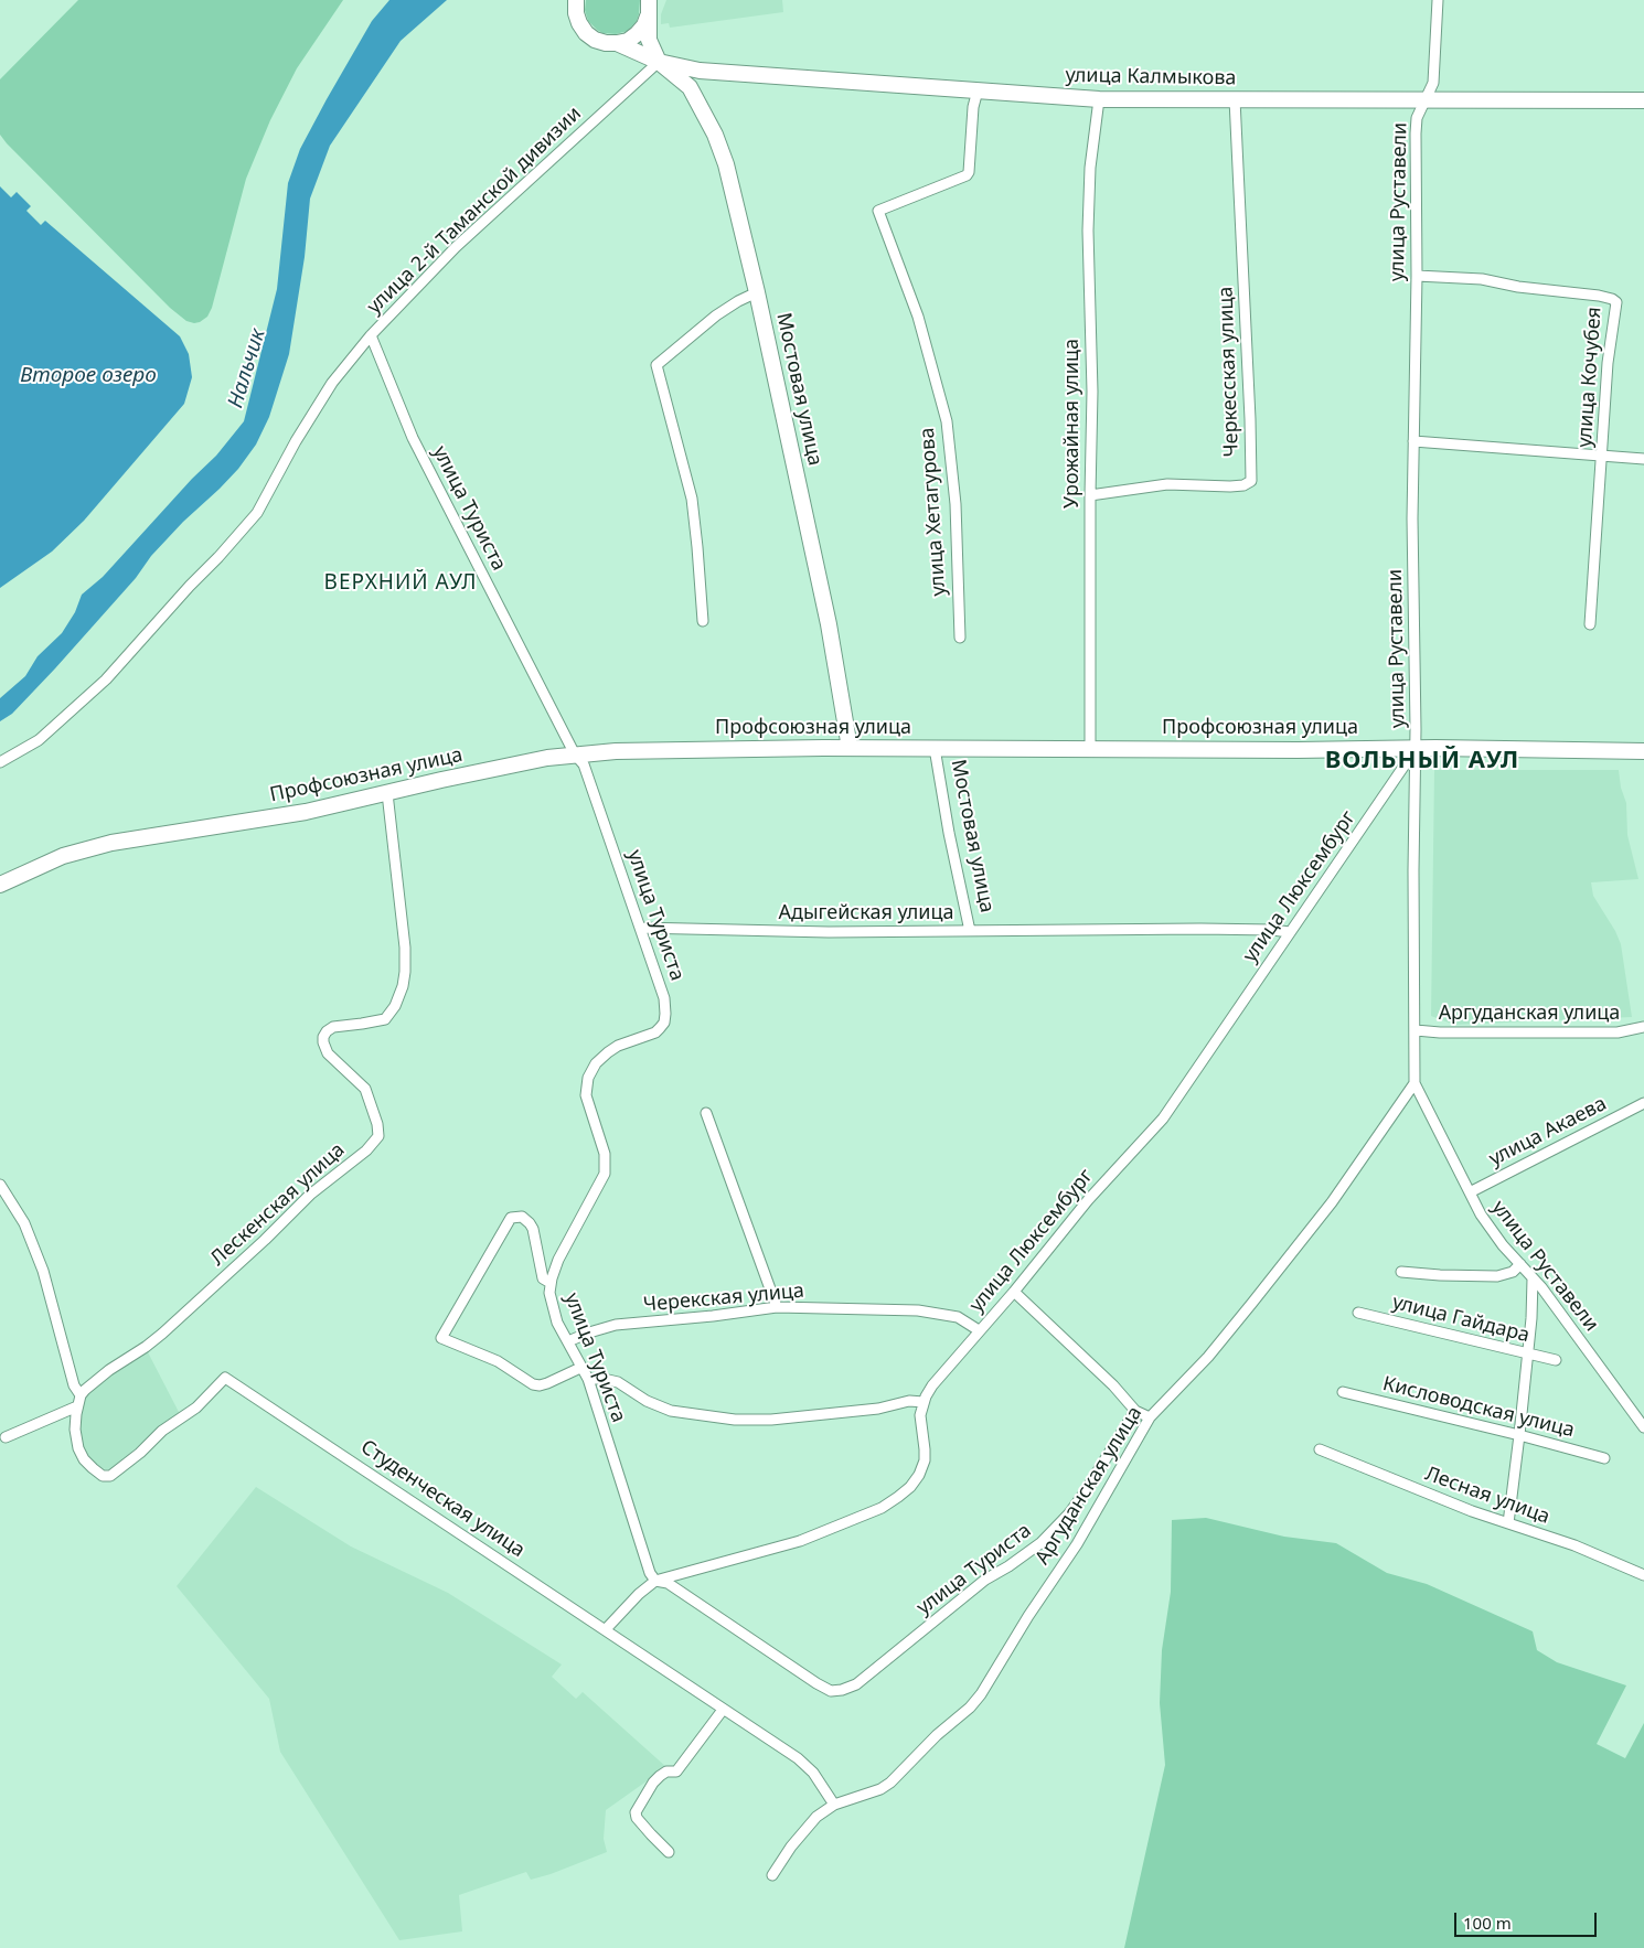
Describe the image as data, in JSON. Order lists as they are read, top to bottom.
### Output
{
  "streets": {
    "street": [
      "улица Калмыкова",
      "улица Руставели",
      "улица 2-й Таманской дивизии",
      "Черкесская улица",
      "улица Кочубея",
      "Мостовая улица",
      "Урожайная улица",
      "улица Туриста",
      "улица Хетагурова",
      "Профсоюзная улица",
      "улица Люксембург",
      "Адыгейская улица",
      "Аргуданская улица",
      "улица Акаева",
      "Лескенская улица",
      "Черекская улица",
      "улица Гайдара",
      "Кисловодская улица",
      "Лесная улица",
      "Студенческая улица"
    ]
  },
  "crossings": [
    ["улица Калмыкова", "улица Руставели"],
    ["улица Калмыкова", "улица 2-й Таманской дивизии"],
    ["улица Калмыкова", "Черкесская улица"],
    ["улица Калмыкова", "Мостовая улица"],
    ["улица Калмыкова", "Урожайная улица"],
    ["улица Калмыкова", "улица Хетагурова"],
    ["улица Руставели", "улица Кочубея"],
    ["улица Руставели", "Профсоюзная улица"],
    ["улица Руставели", "улица Люксембург"],
    ["улица Руставели", "Аргуданская улица"],
    ["улица Руставели", "улица Акаева"],
    ["улица 2-й Таманской дивизии", "Мостовая улица"],
    ["улица 2-й Таманской дивизии", "улица Туриста"],
    ["Черкесская улица", "Урожайная улица"],
    ["Мостовая улица", "Профсоюзная улица"],
    ["Мостовая улица", "Адыгейская улица"],
    ["Урожайная улица", "Профсоюзная улица"],
    ["улица Туриста", "Профсоюзная улица"],
    ["улица Туриста", "улица Люксембург"],
    ["улица Туриста", "Адыгейская улица"],
    ["улица Туриста", "Черекская улица"],
    ["Профсоюзная улица", "улица Люксембург"],
    ["Профсоюзная улица", "Лескенская улица"],
    ["улица Люксембург", "Адыгейская улица"],
    ["улица Люксембург", "Черекская улица"],
    ["улица Люксембург", "Студенческая улица"],
    ["Аргуданская улица", "Студенческая улица"],
    ["Лескенская улица", "Студенческая улица"]
  ],
  "districts": ["ВЕРХНИЙ АУЛ", "ВОЛЬНЫЙ АУЛ"],
  "water": ["Нальчик", "Второе озеро"],
  "scale_bar": "100 m"
}
